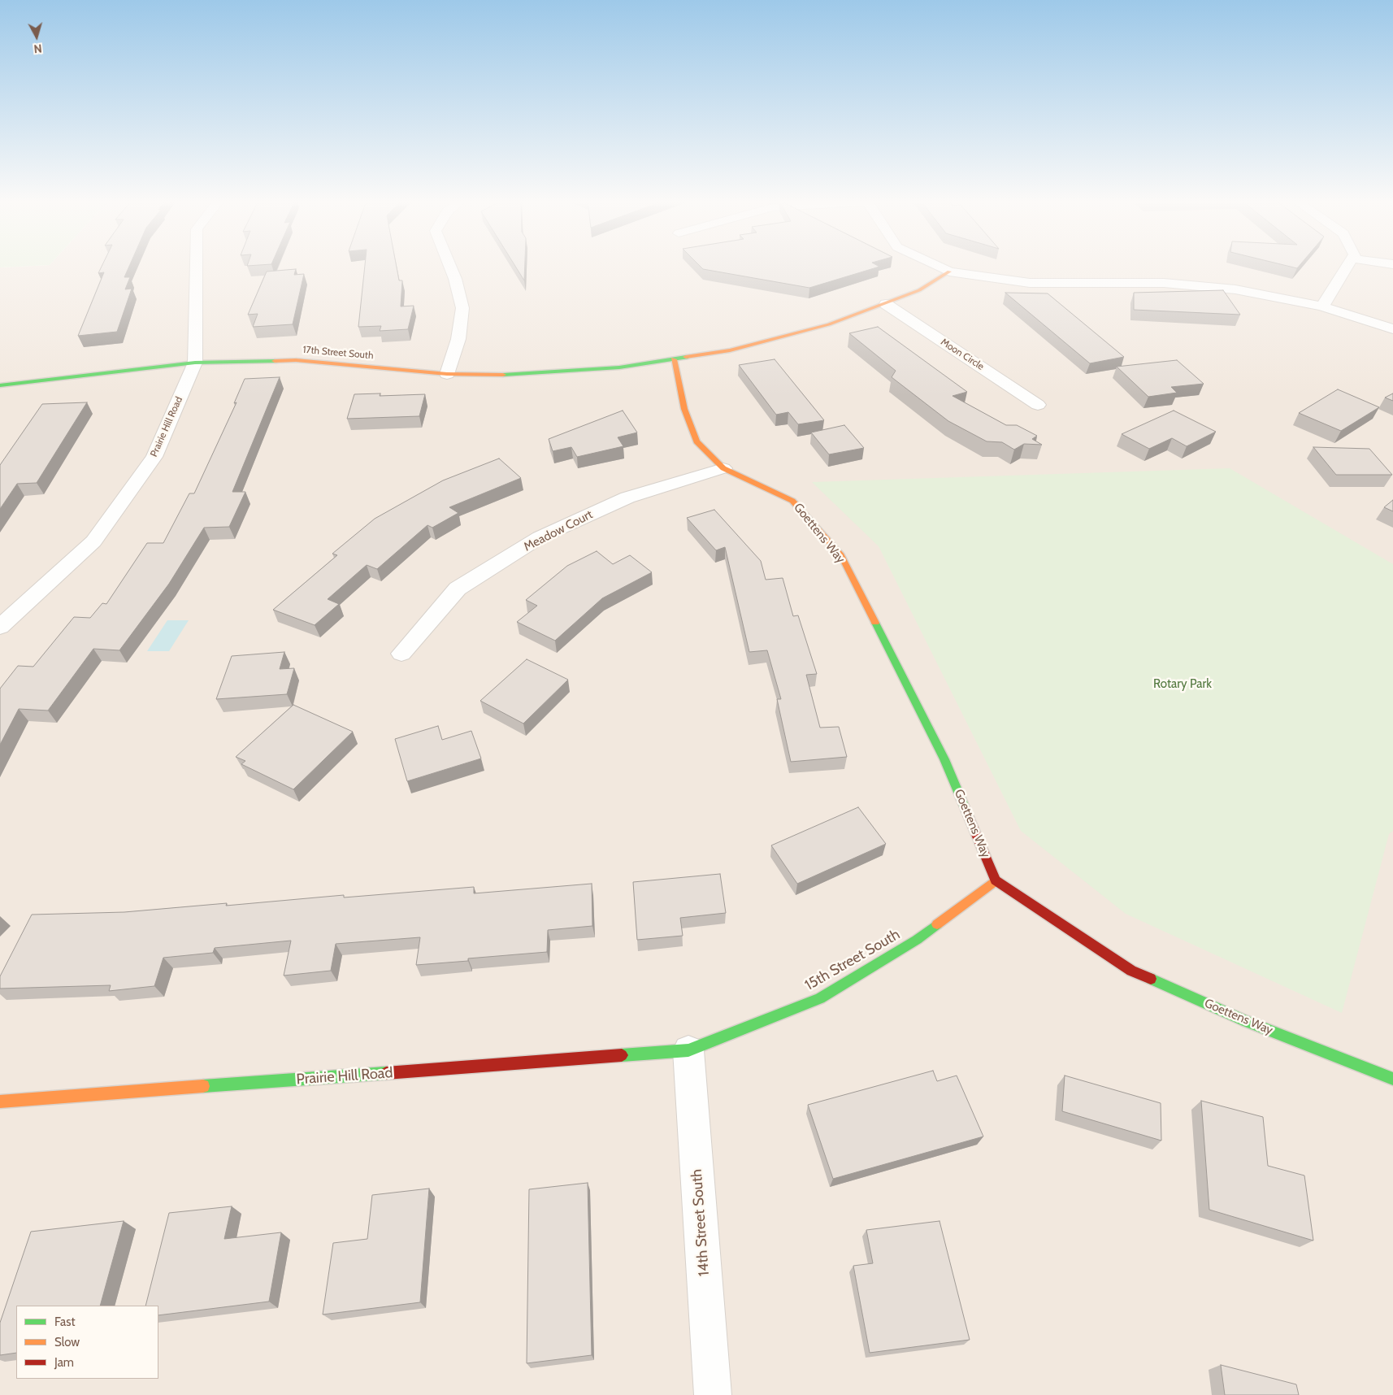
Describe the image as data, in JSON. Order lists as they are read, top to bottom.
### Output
{
  "streets": {
    "street": [
      "17th Street South",
      "Moon Circle",
      "Prairie Hill Road",
      "Meadow Court",
      "Goettens Way",
      "15th Street South",
      "14th Street South"
    ]
  },
  "crossings": [
    ["17th Street South", "Prairie Hill Road"],
    ["17th Street South", "Goettens Way"],
    ["Prairie Hill Road", "15th Street South"],
    ["Prairie Hill Road", "14th Street South"],
    ["Meadow Court", "Goettens Way"],
    ["Goettens Way", "15th Street South"],
    ["15th Street South", "14th Street South"]
  ],
  "parks": ["Rotary Park"],
  "legend": ["Fast", "Slow", "Jam"],
  "north": "bottom"
}
